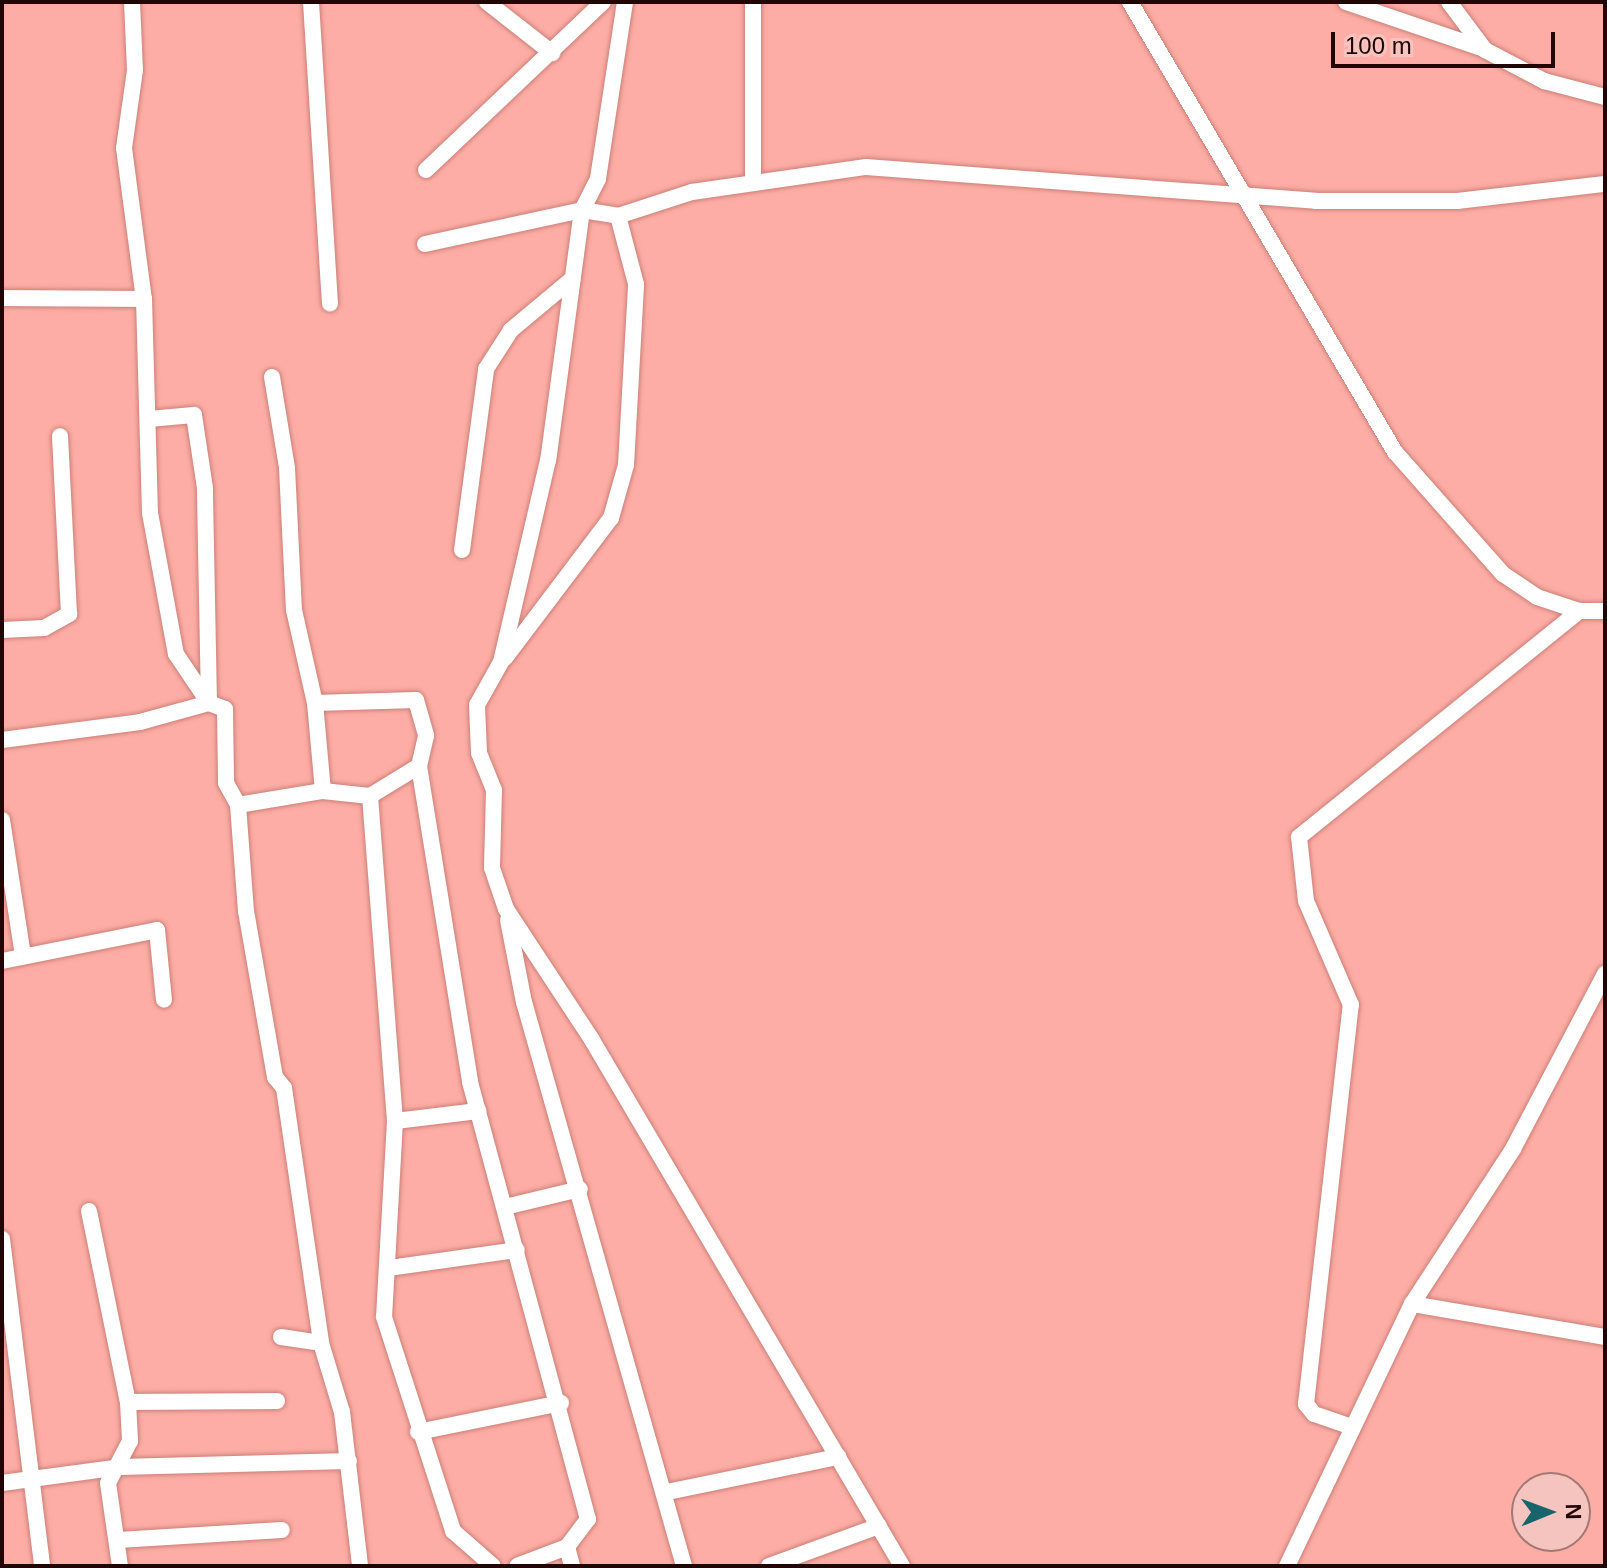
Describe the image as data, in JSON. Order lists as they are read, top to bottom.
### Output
{
  "scale_bar": "100 m",
  "north": "right"
}
